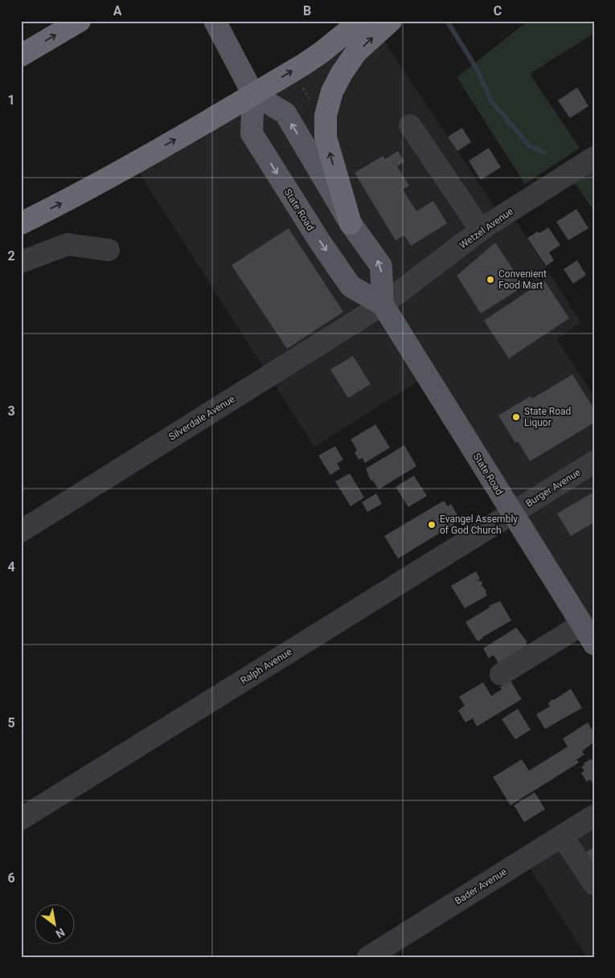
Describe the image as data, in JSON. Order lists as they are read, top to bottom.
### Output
{
  "streets": {
    "main road": ["State Road"],
    "street": [
      "Wetzel Avenue",
      "Silverdale Avenue",
      "Burger Avenue",
      "Ralph Avenue",
      "Bader Avenue"
    ]
  },
  "crossings": [
    ["State Road", "Wetzel Avenue"],
    ["State Road", "Silverdale Avenue"],
    ["State Road", "Burger Avenue"],
    ["State Road", "Ralph Avenue"],
    ["Wetzel Avenue", "Silverdale Avenue"],
    ["Burger Avenue", "Ralph Avenue"]
  ],
  "places": ["Convenient Food Mart", "State Road Liquor", "Evangel Assembly of God Church"],
  "north": "bottom right",
  "grid": {
    "columns": ["A", "B", "C"],
    "rows": [
      "1",
      "2",
      "3",
      "4",
      "5",
      "6"
    ]
  }
}
